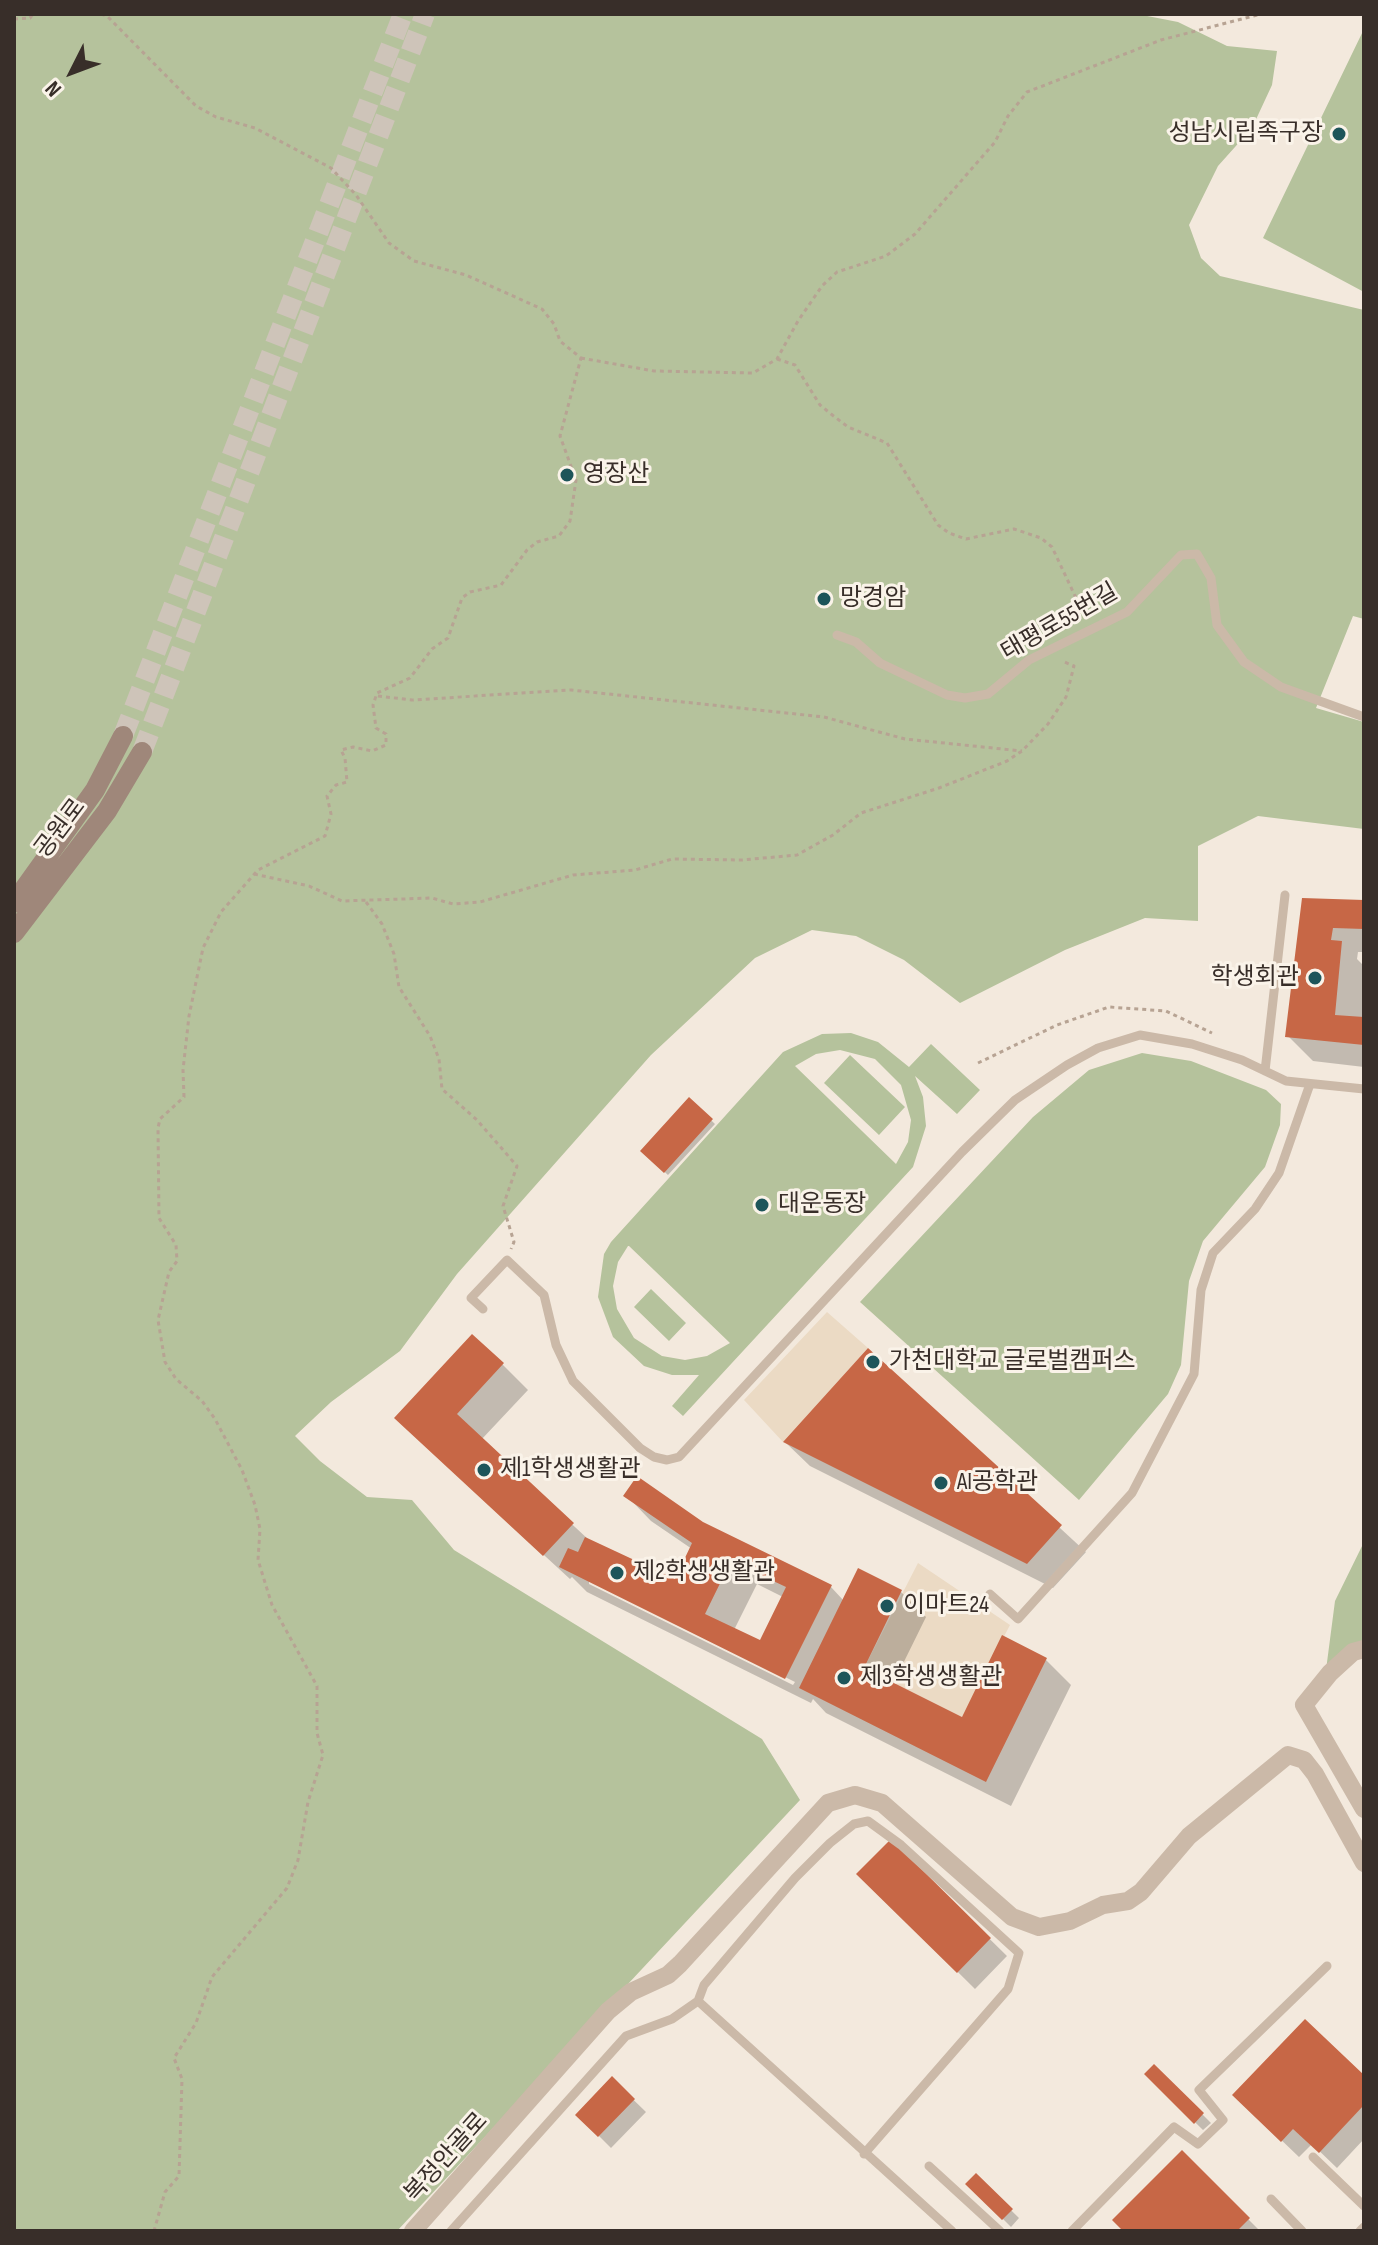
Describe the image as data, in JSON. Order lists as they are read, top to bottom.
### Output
{
  "streets": {
    "main road": ["공원로"],
    "street": ["복정안골로"],
    "lane": ["태평로55번길"]
  },
  "places": [
    "성남시립족구장",
    "영장산",
    "망경암",
    "학생회관",
    "대운동장",
    "가천대학교 글로벌캠퍼스",
    "제1학생생활관",
    "AI공학관",
    "제2학생생활관",
    "이마트24",
    "제3학생생활관"
  ],
  "north": "bottom left"
}
